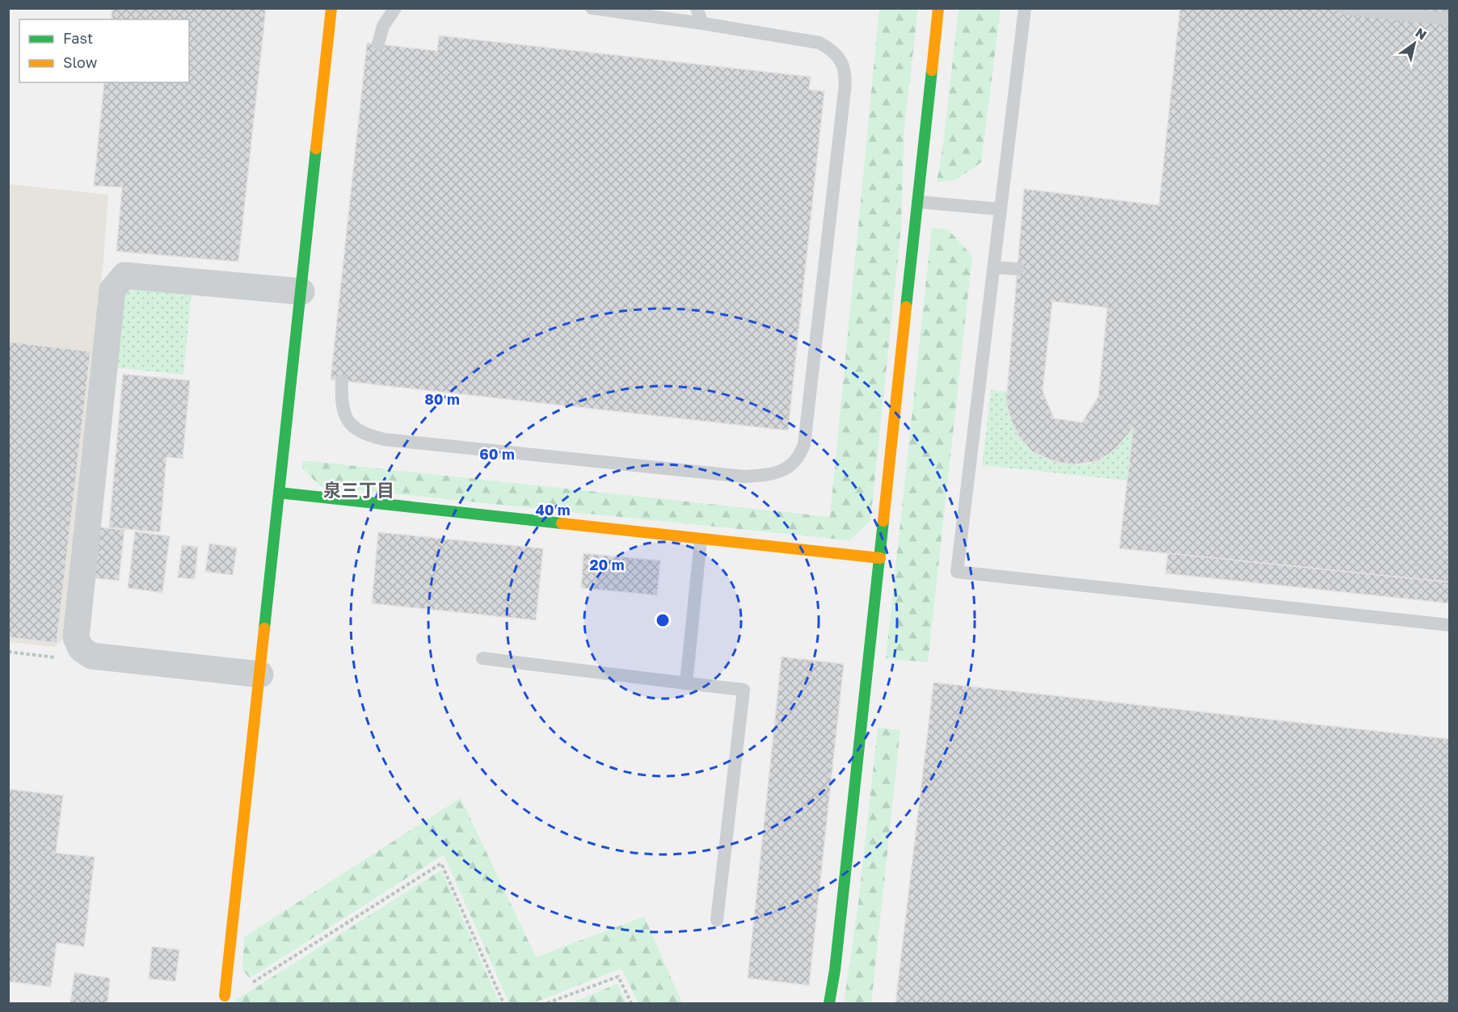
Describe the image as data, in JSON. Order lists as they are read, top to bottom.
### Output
{
  "districts": ["泉三丁目"],
  "legend": ["Fast", "Slow"],
  "north": "top right",
  "rings": [
    "80 m",
    "60 m",
    "40 m",
    "20 m"
  ]
}
